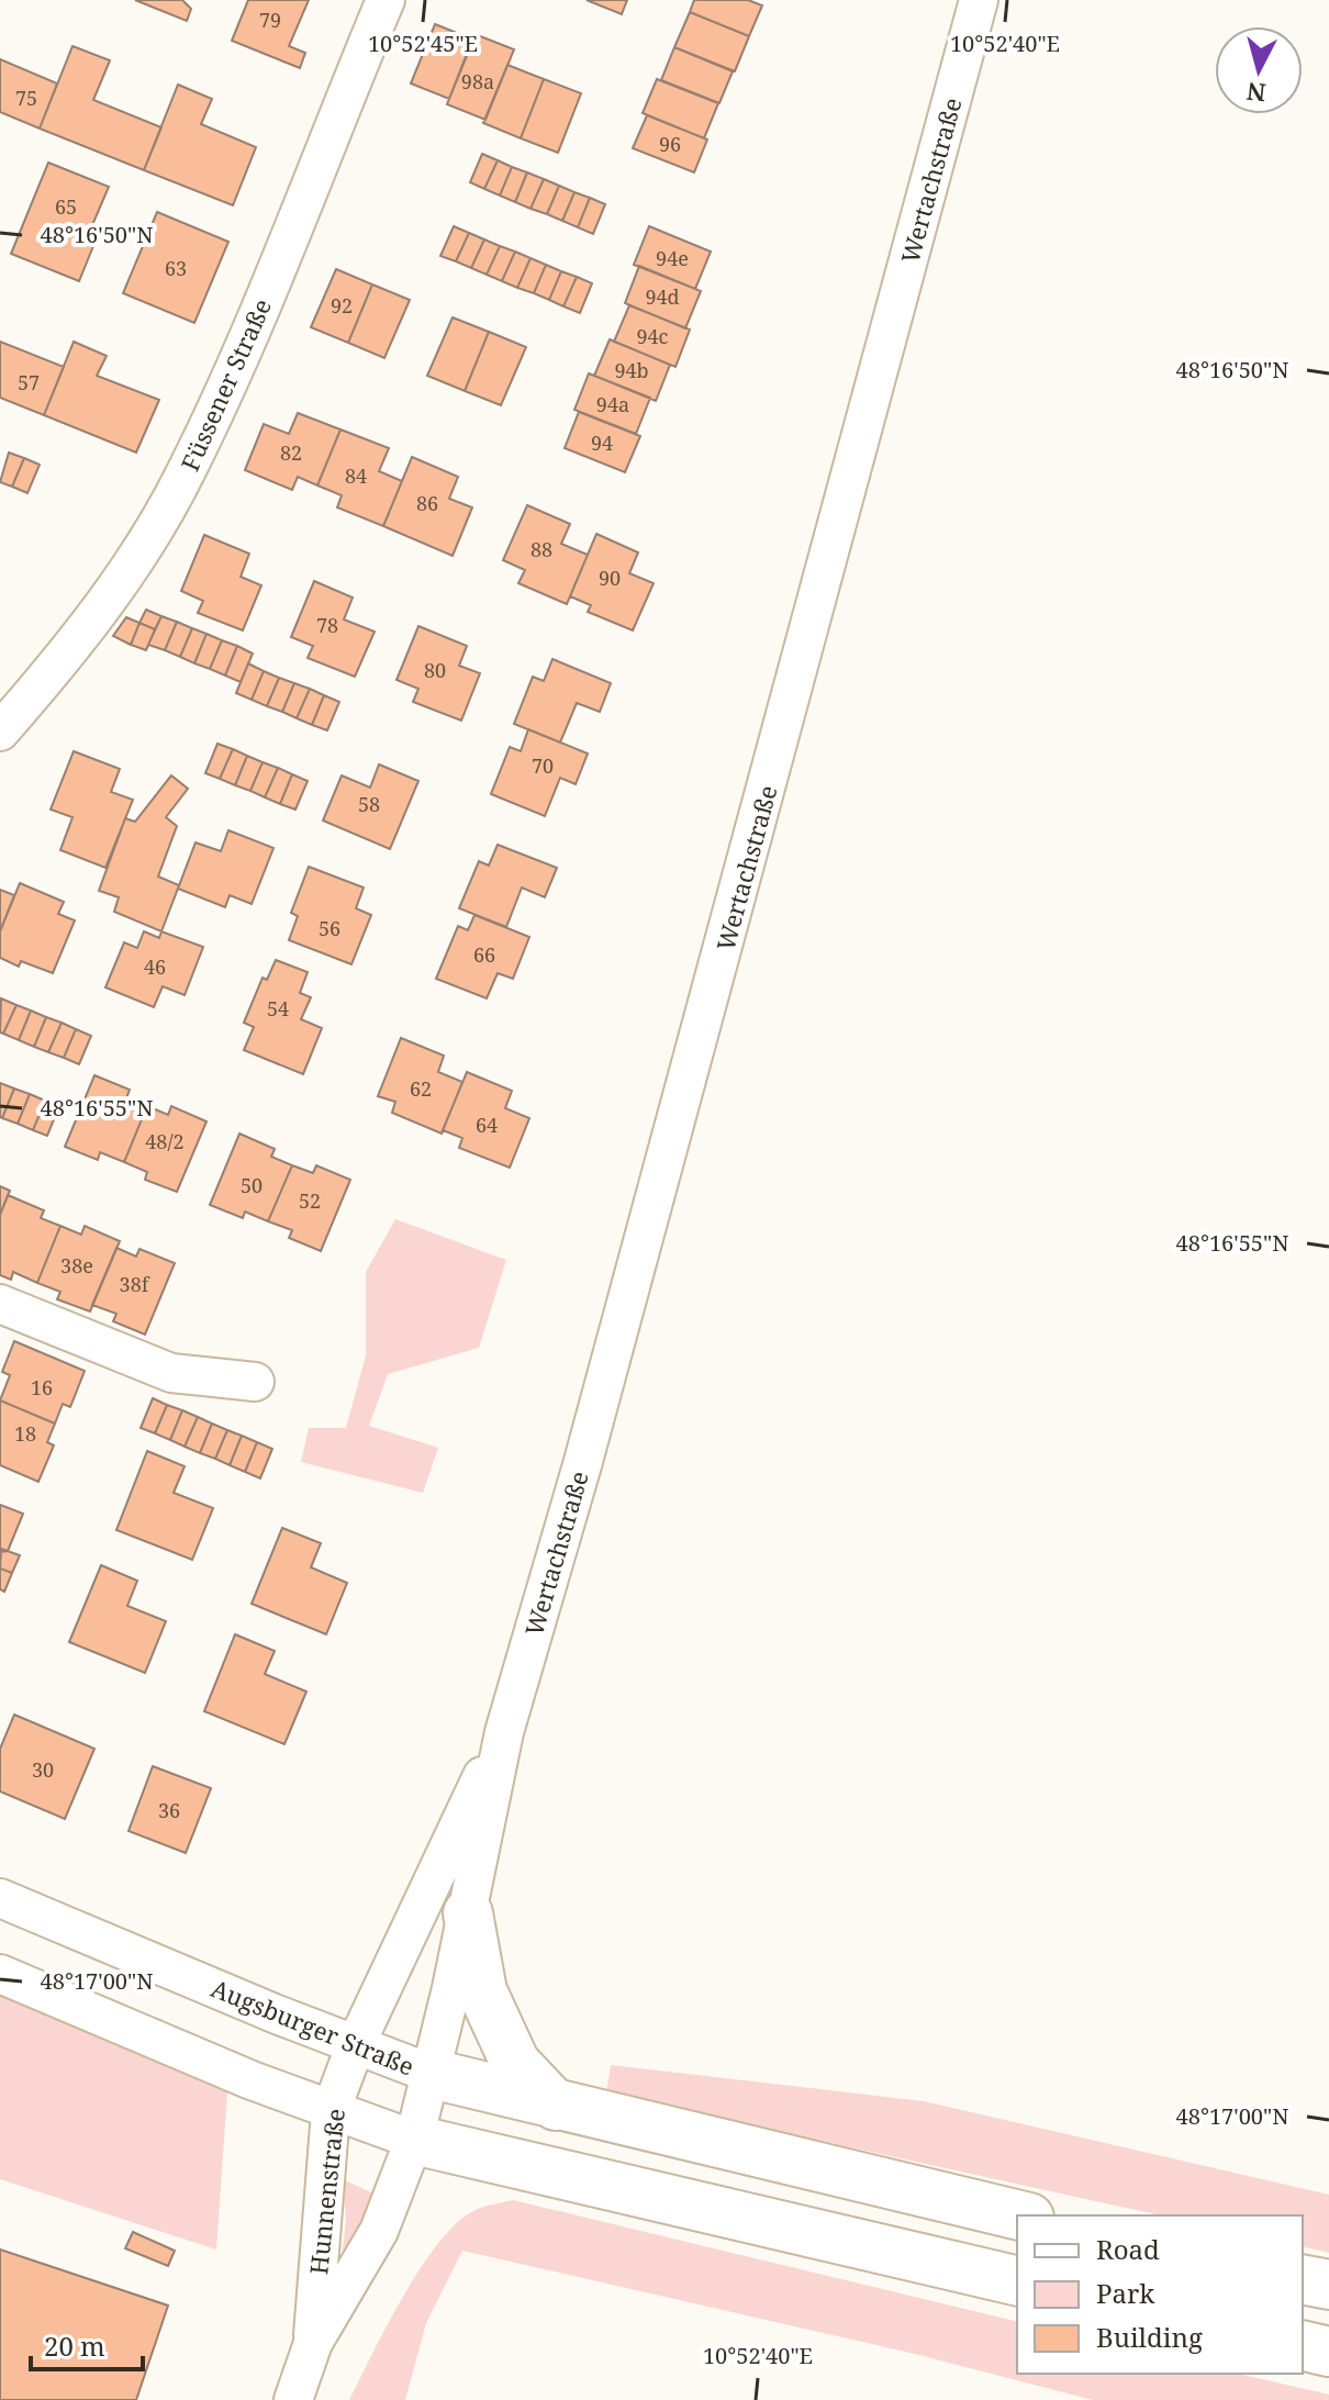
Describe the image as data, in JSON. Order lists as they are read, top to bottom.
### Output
{
  "streets": {
    "street": [
      "Wertachstraße",
      "Füssener Straße",
      "Augsburger Straße",
      "Hunnenstraße"
    ]
  },
  "crossings": [
    ["Wertachstraße", "Augsburger Straße"],
    ["Wertachstraße", "Hunnenstraße"],
    ["Augsburger Straße", "Hunnenstraße"]
  ],
  "house_numbers": [
    "79",
    "98a",
    "75",
    "96",
    "65",
    "94e",
    "63",
    "94d",
    "92",
    "94c",
    "94b",
    "57",
    "94a",
    "94",
    "82",
    "84",
    "86",
    "88",
    "90",
    "78",
    "80",
    "70",
    "58",
    "56",
    "66",
    "46",
    "54",
    "62",
    "64",
    "48/2",
    "50",
    "52",
    "38e",
    "38f",
    "16",
    "18",
    "30",
    "36"
  ],
  "legend": ["Road", "Park", "Building"],
  "scale_bar": "20 m",
  "north": "bottom",
  "coordinates": [
    "10°52'45\"E",
    "10°52'40\"E",
    "48°16'50\"N",
    "48°16'55\"N",
    "48°17'00\"N"
  ]
}
